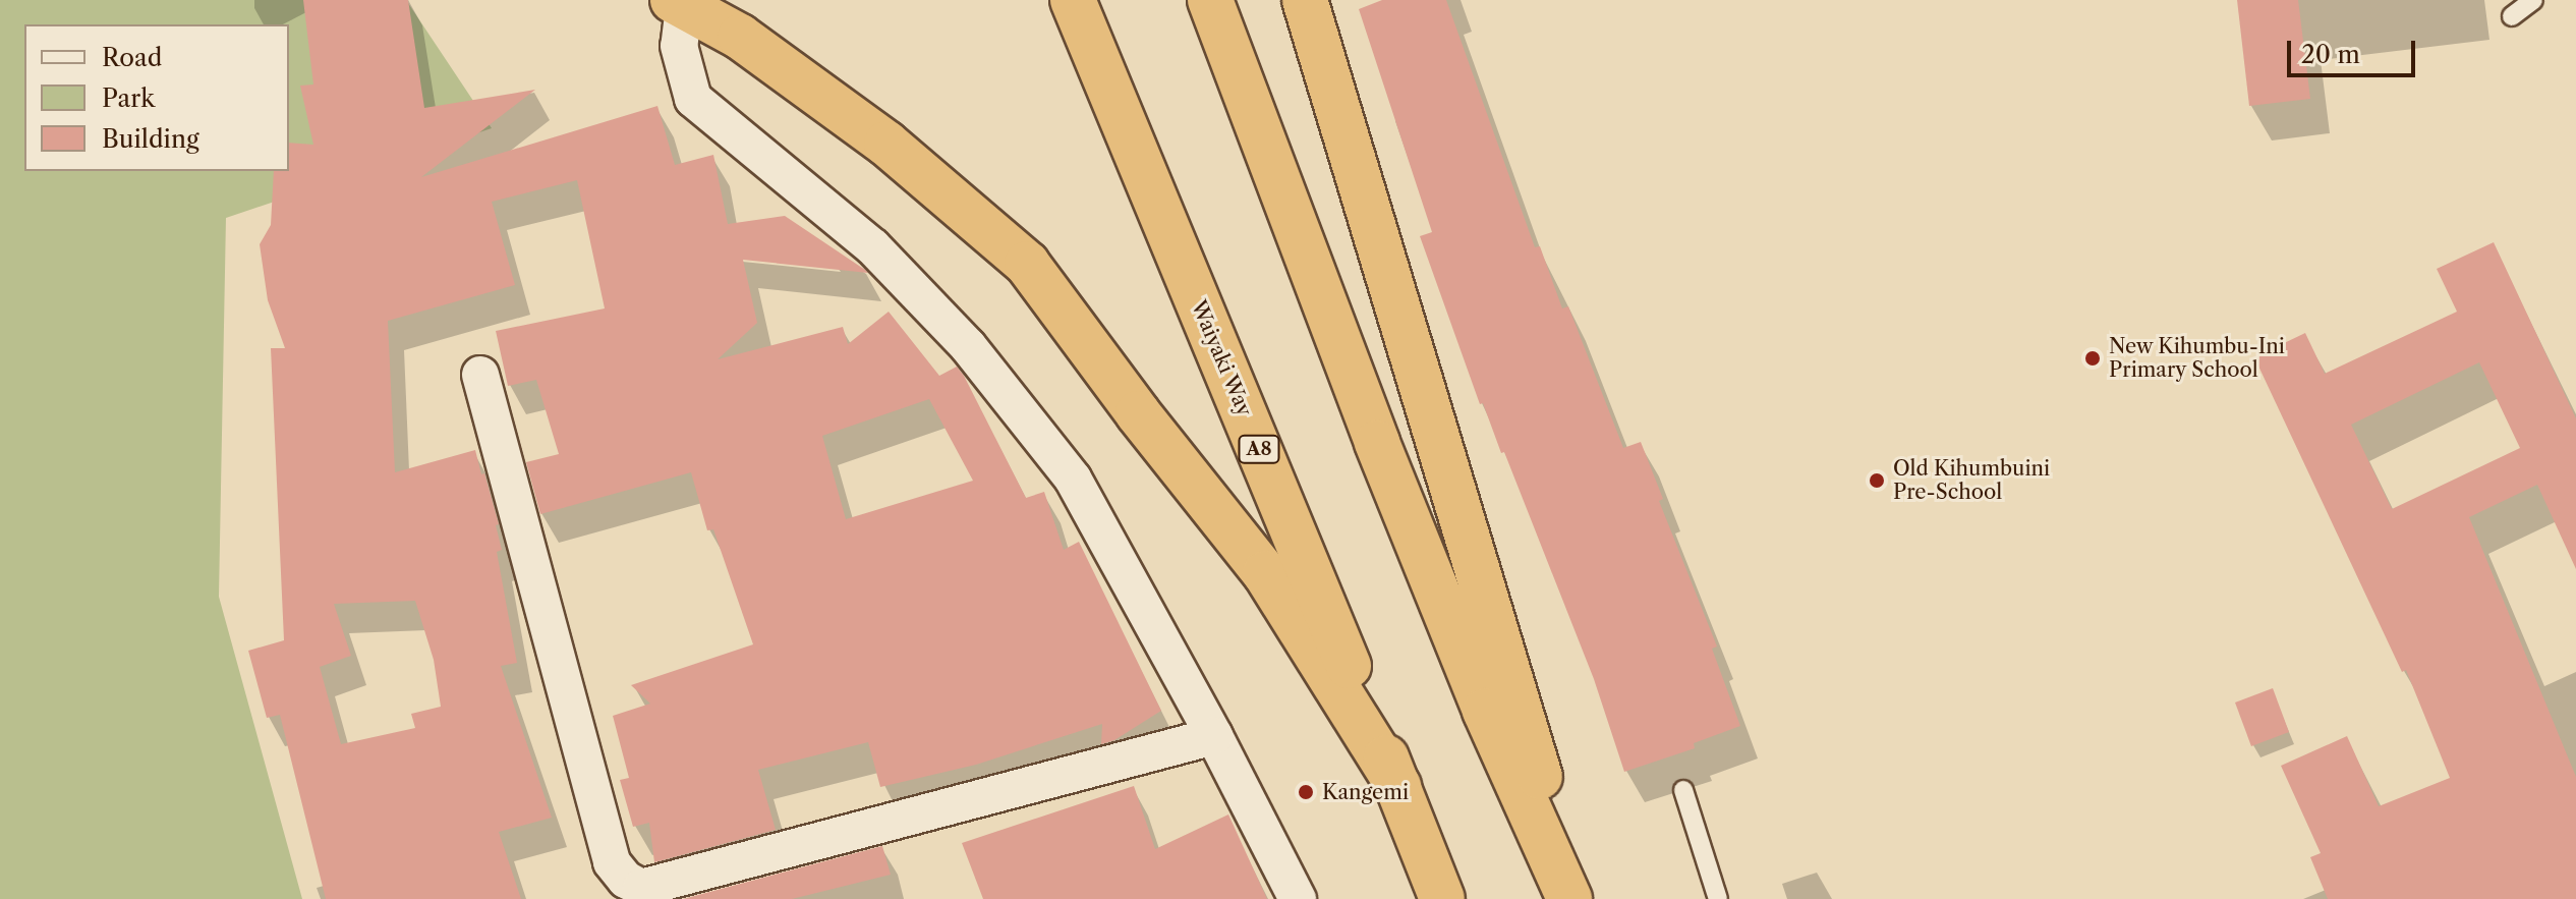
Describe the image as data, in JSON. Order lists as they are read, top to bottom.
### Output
{
  "streets": {
    "highway": ["Waiyaki Way", "A8"]
  },
  "places": ["New Kihumbu-Ini Primary School", "Old Kihumbuini Pre-School", "Kangemi"],
  "legend": ["Road", "Park", "Building"],
  "scale_bar": "20 m"
}
